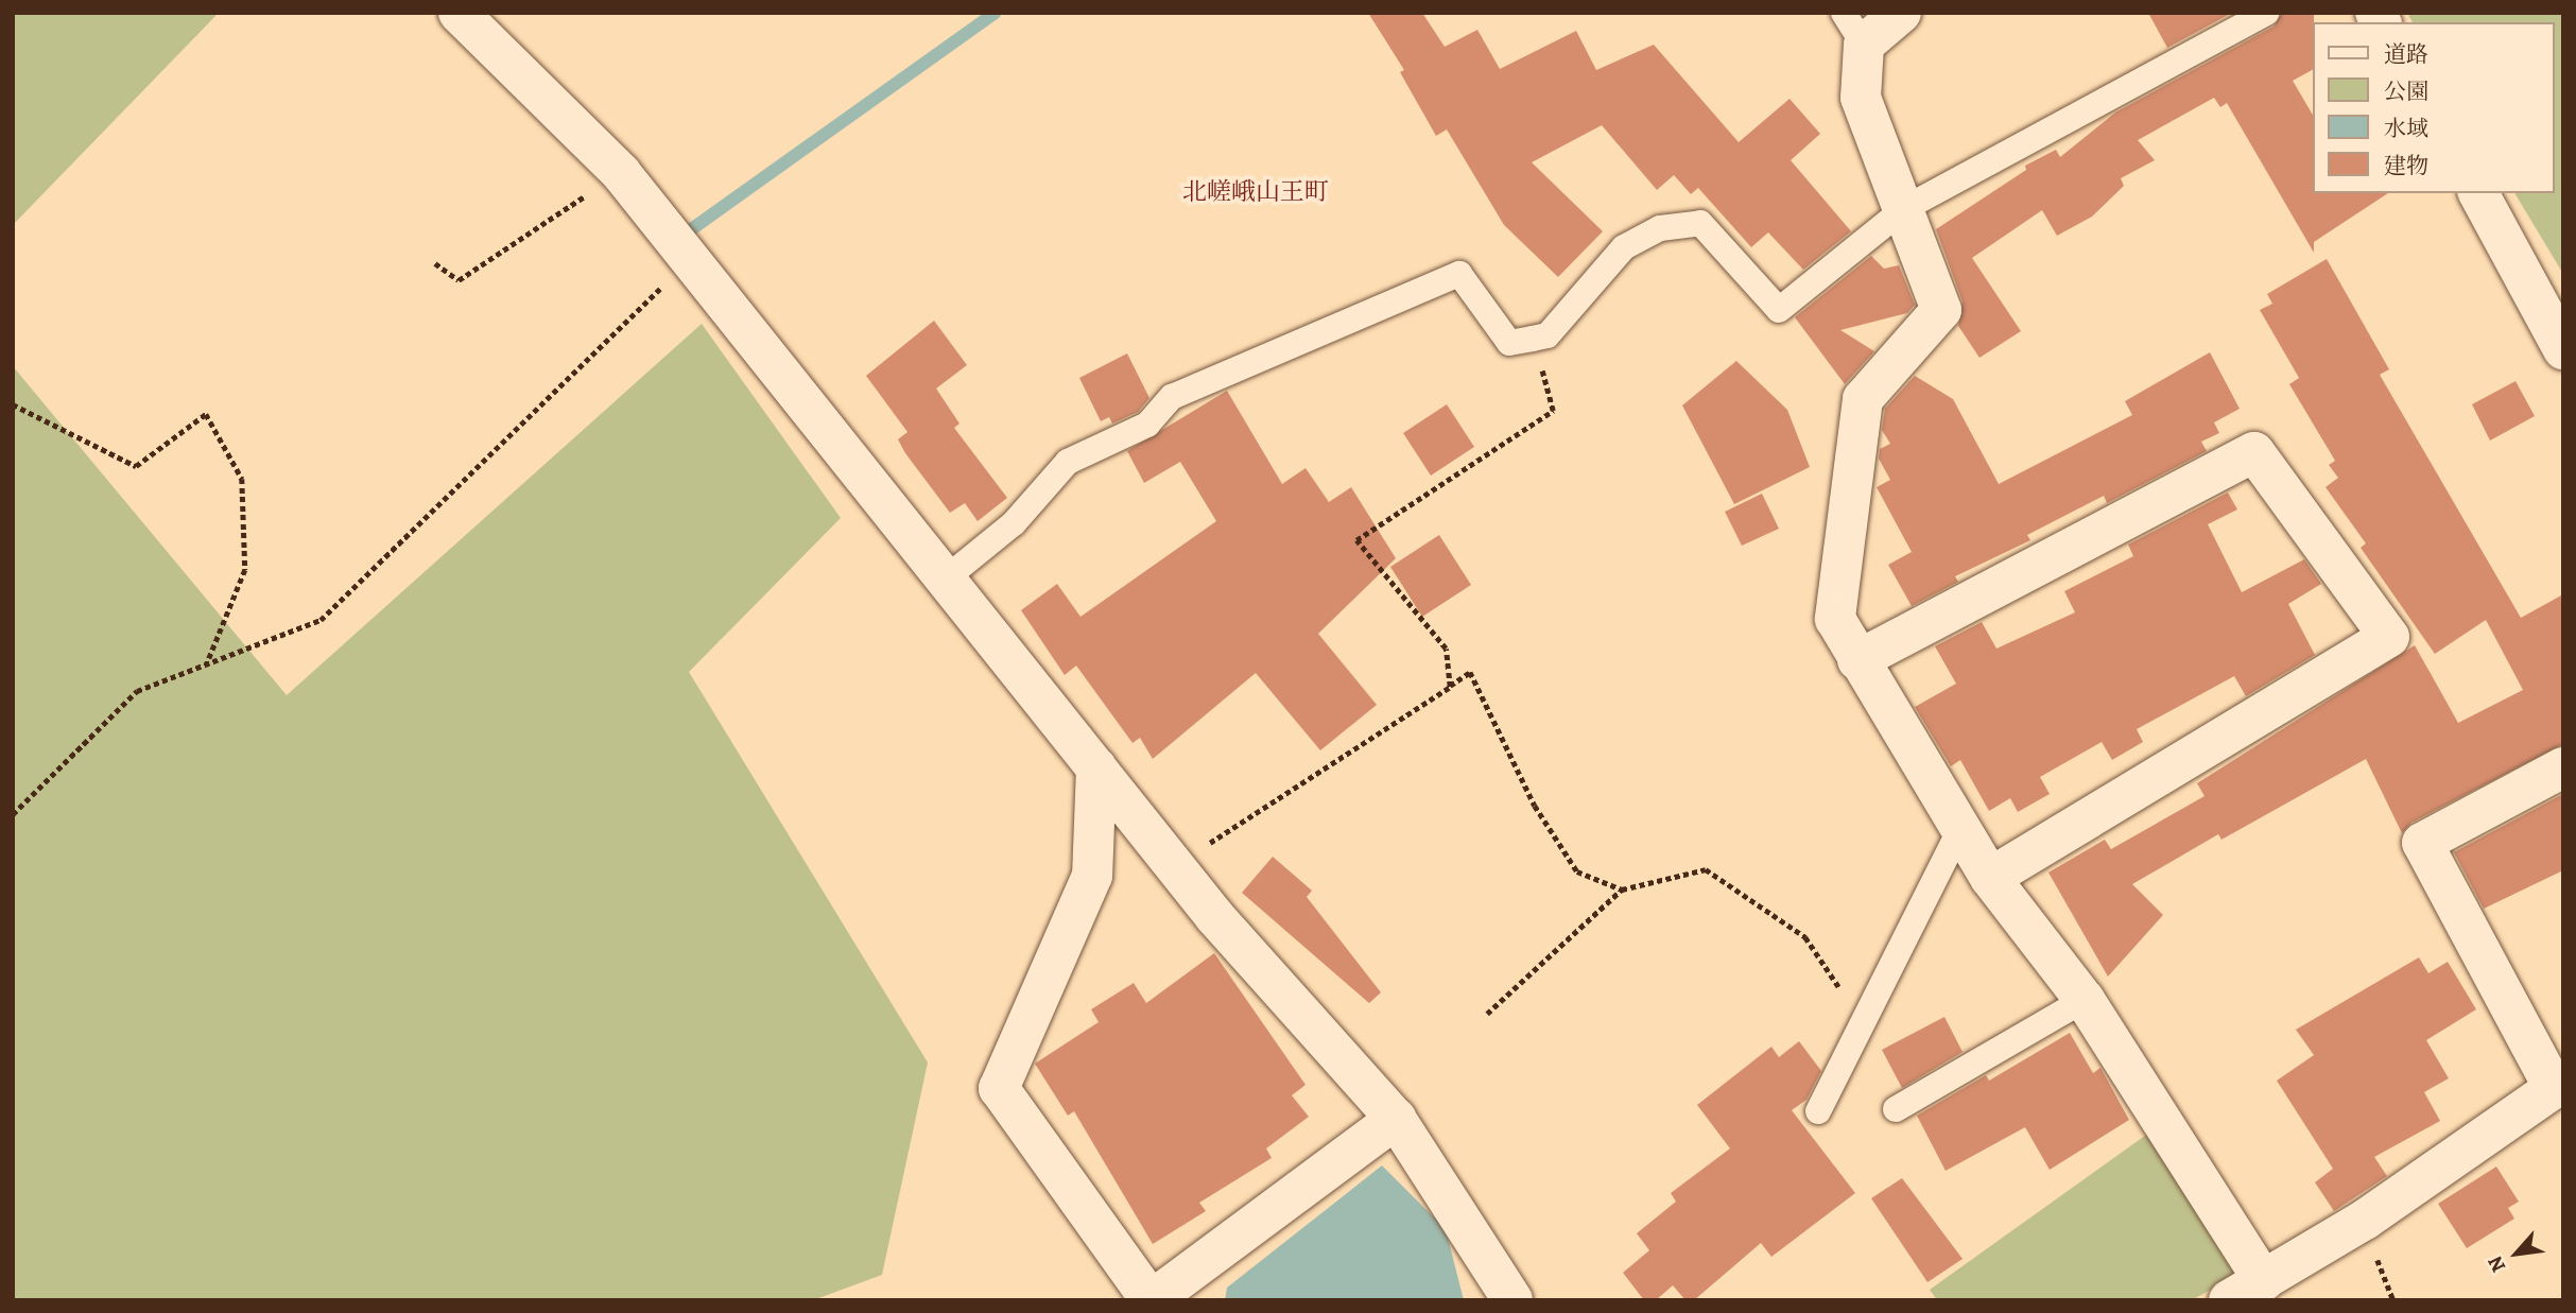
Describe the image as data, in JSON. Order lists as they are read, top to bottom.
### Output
{
  "districts": ["北嵯峨山王町"],
  "legend": [
    "道路",
    "公園",
    "水域",
    "建物"
  ],
  "north": "bottom left"
}
